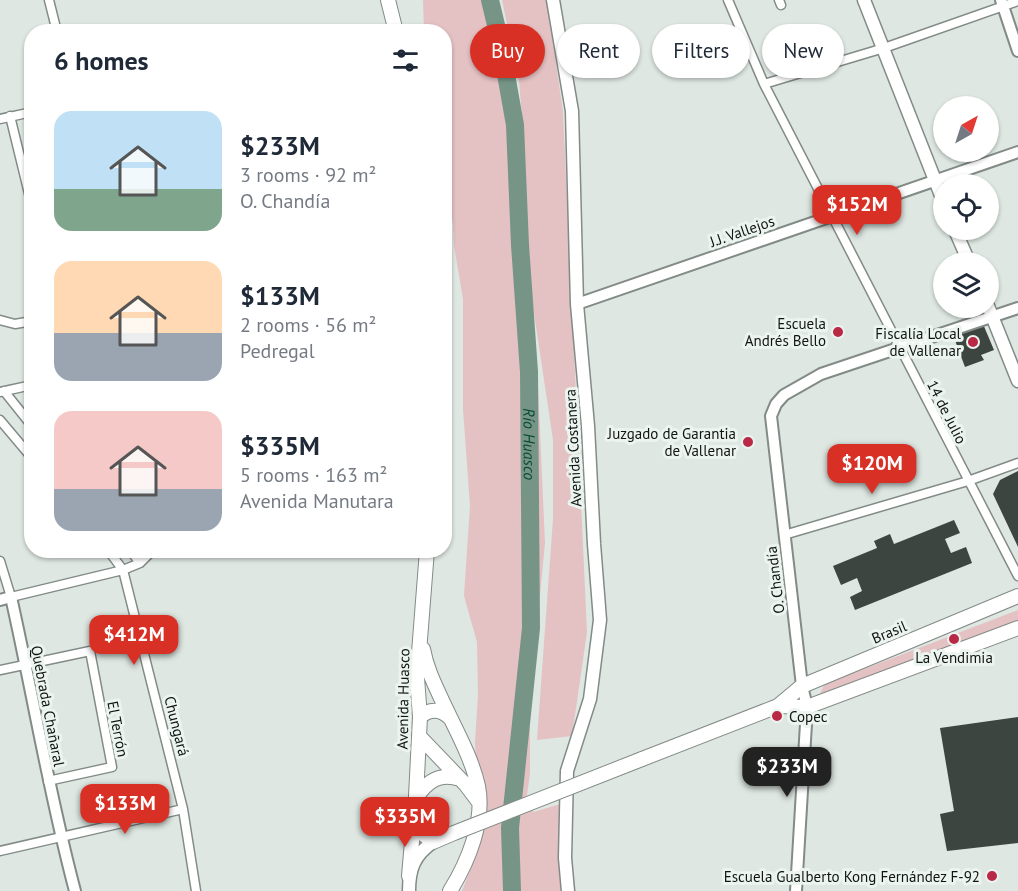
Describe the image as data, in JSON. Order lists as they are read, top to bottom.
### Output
{
  "streets": {
    "main road": ["Avenida Costanera", "Brasil", "Avenida Huasco"],
    "street": [
      "J.J. Vallejos",
      "14 de Julio",
      "O. Chandía",
      "Quebrada Chañaral",
      "Chungará",
      "El Terrón"
    ]
  },
  "crossings": [
    ["J.J. Vallejos", "14 de Julio"],
    ["J.J. Vallejos", "Avenida Costanera"],
    ["14 de Julio", "O. Chandía"],
    ["O. Chandía", "Brasil"],
    ["Quebrada Chañaral", "El Terrón"]
  ],
  "water": ["Río Huasco"],
  "places": [
    "Escuela Andrés Bello",
    "Fiscalía Local de Vallenar",
    "Juzgado de Garantia de Vallenar",
    "La Vendimia",
    "Copec",
    "Escuela Gualberto Kong Fernández F-92"
  ],
  "north": "top right",
  "page": {
    "chip": [
      "Buy",
      "Rent",
      "Filters",
      "New"
    ],
    "heading": "6 homes",
    "list": [
      {
        "name": "$233M",
        "note": "3 rooms · 92 m² · O. Chandía"
      },
      {
        "name": "$133M",
        "note": "2 rooms · 56 m² · Pedregal"
      },
      {
        "name": "$335M",
        "note": "5 rooms · 163 m² · Avenida Manutara"
      }
    ],
    "price": [
      "$152M",
      "$120M",
      "$412M",
      "$233M",
      "$133M",
      "$335M"
    ]
  }
}
